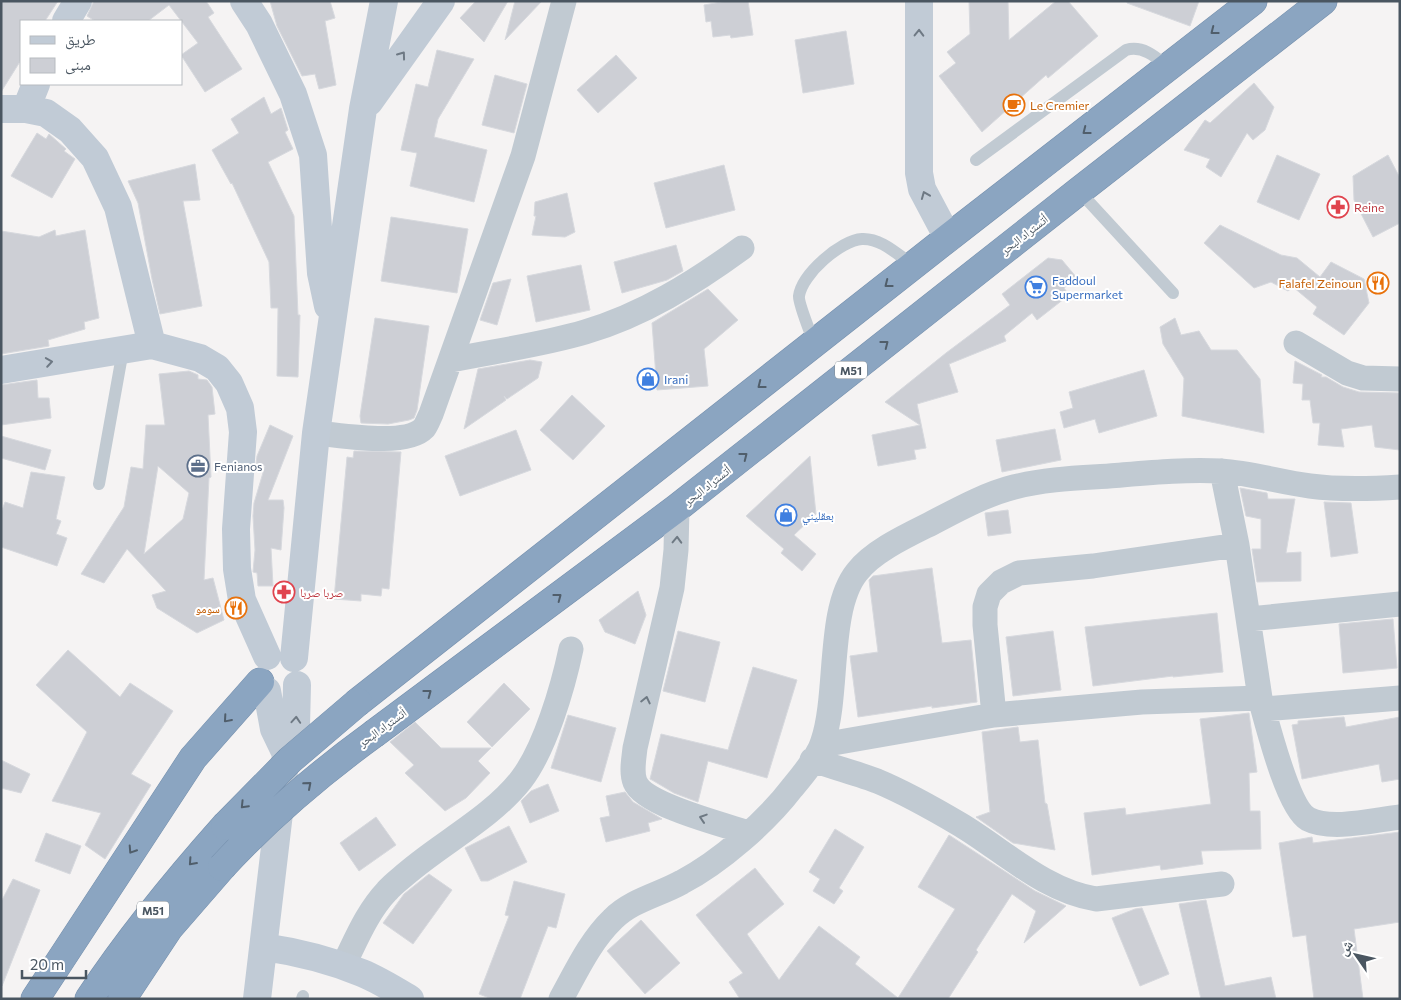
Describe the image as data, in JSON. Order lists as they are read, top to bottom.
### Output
{
  "streets": {
    "highway": ["أتستراد البحر", "M51"]
  },
  "places": {
    "cafe": ["Le Cremier"],
    "pharmacy": ["Reine", "صربا صربا"],
    "restaurant": ["Falafel Zeinoun", "سومو"],
    "supermarket": ["Faddoul Supermarket"],
    "shop": ["Irani", "بعقليني"],
    "office": ["Fenianos"]
  },
  "legend": ["طريق", "مبنى"],
  "scale_bar": "20 m",
  "north": "top left"
}
